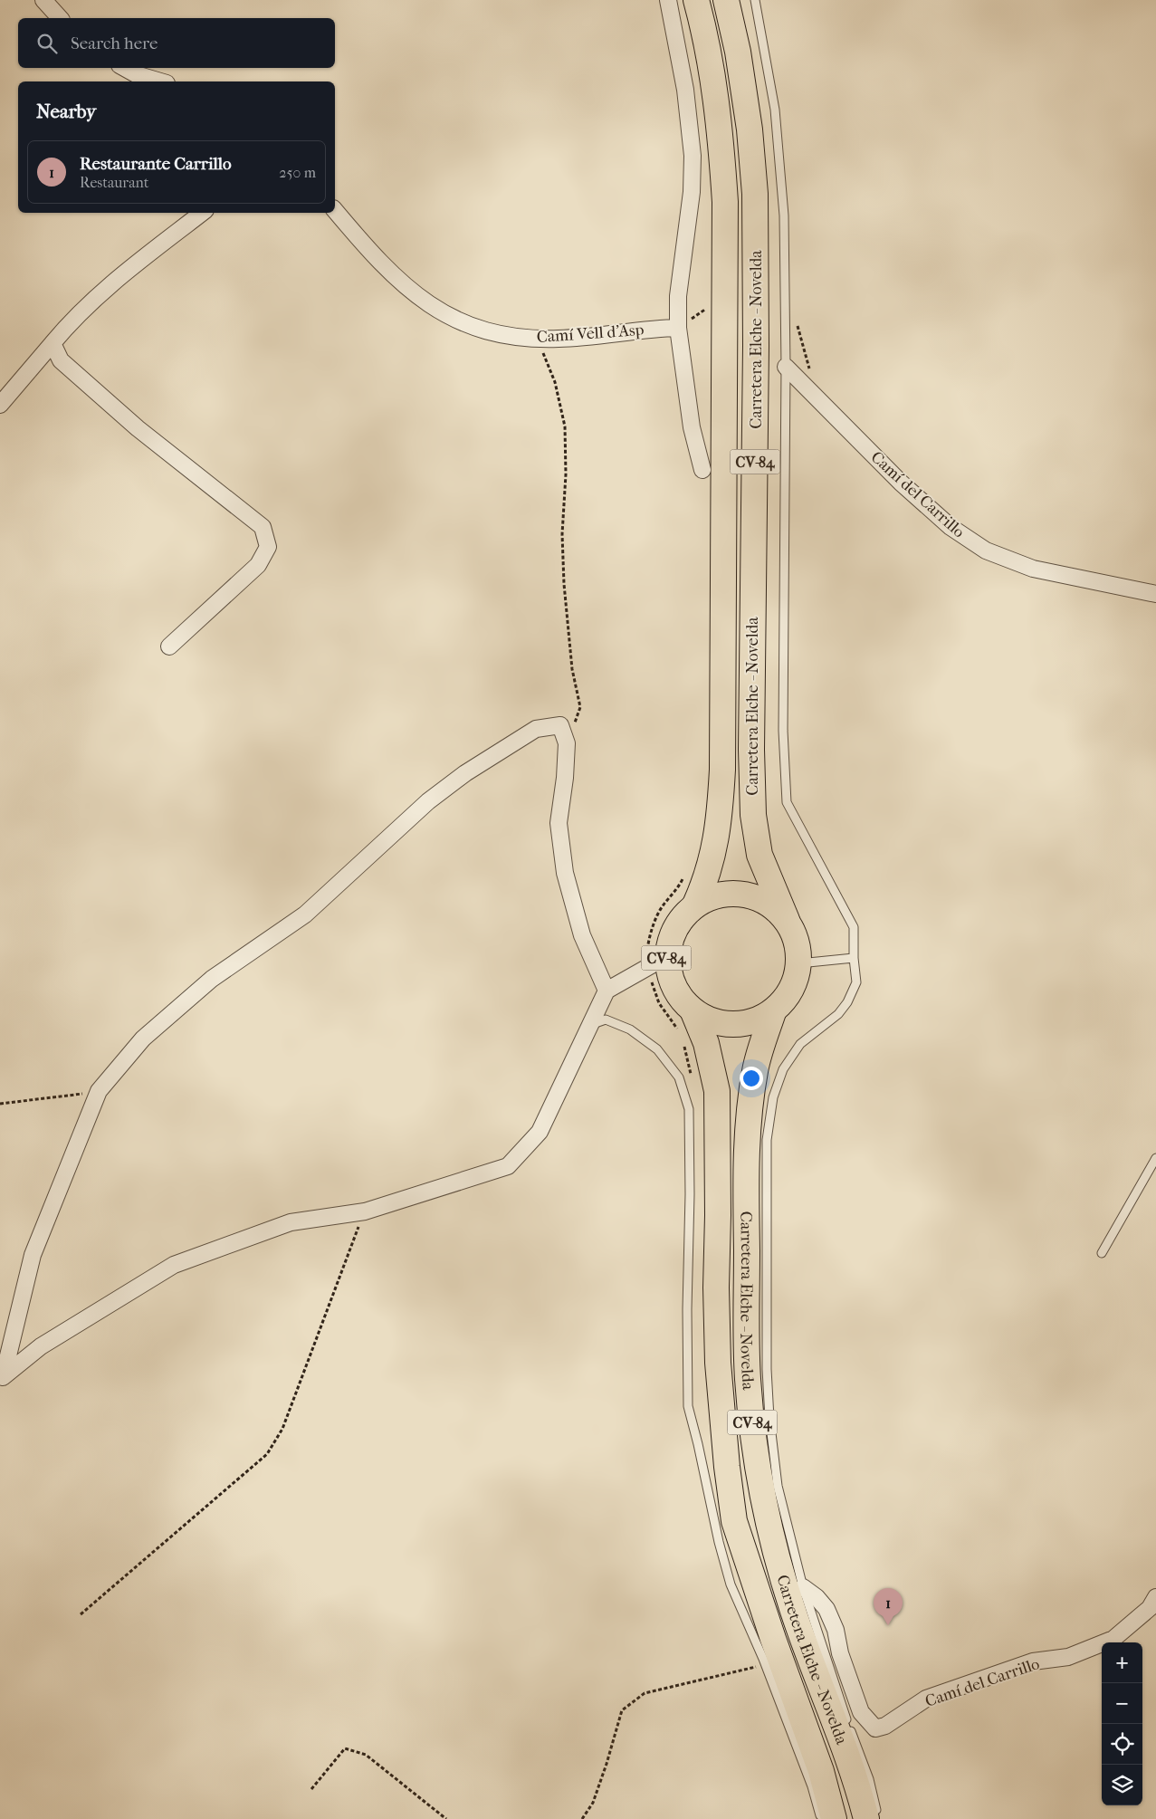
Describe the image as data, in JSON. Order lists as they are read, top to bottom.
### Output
{
  "streets": {
    "main road": ["Carretera Elche - Novelda", "CV-84"],
    "street": ["Camí Vell d'Asp", "Camí del Carrillo"]
  },
  "crossings": [
    ["Carretera Elche - Novelda", "CV-84"]
  ],
  "page": {
    "search": "Search here",
    "heading": "Nearby",
    "list": [
      {
        "mark": "1",
        "name": "Restaurante Carrillo",
        "note": "Restaurant",
        "value": "250 m"
      }
    ],
    "pins": "1",
    "map_buttons": ["+", "−"]
  }
}
